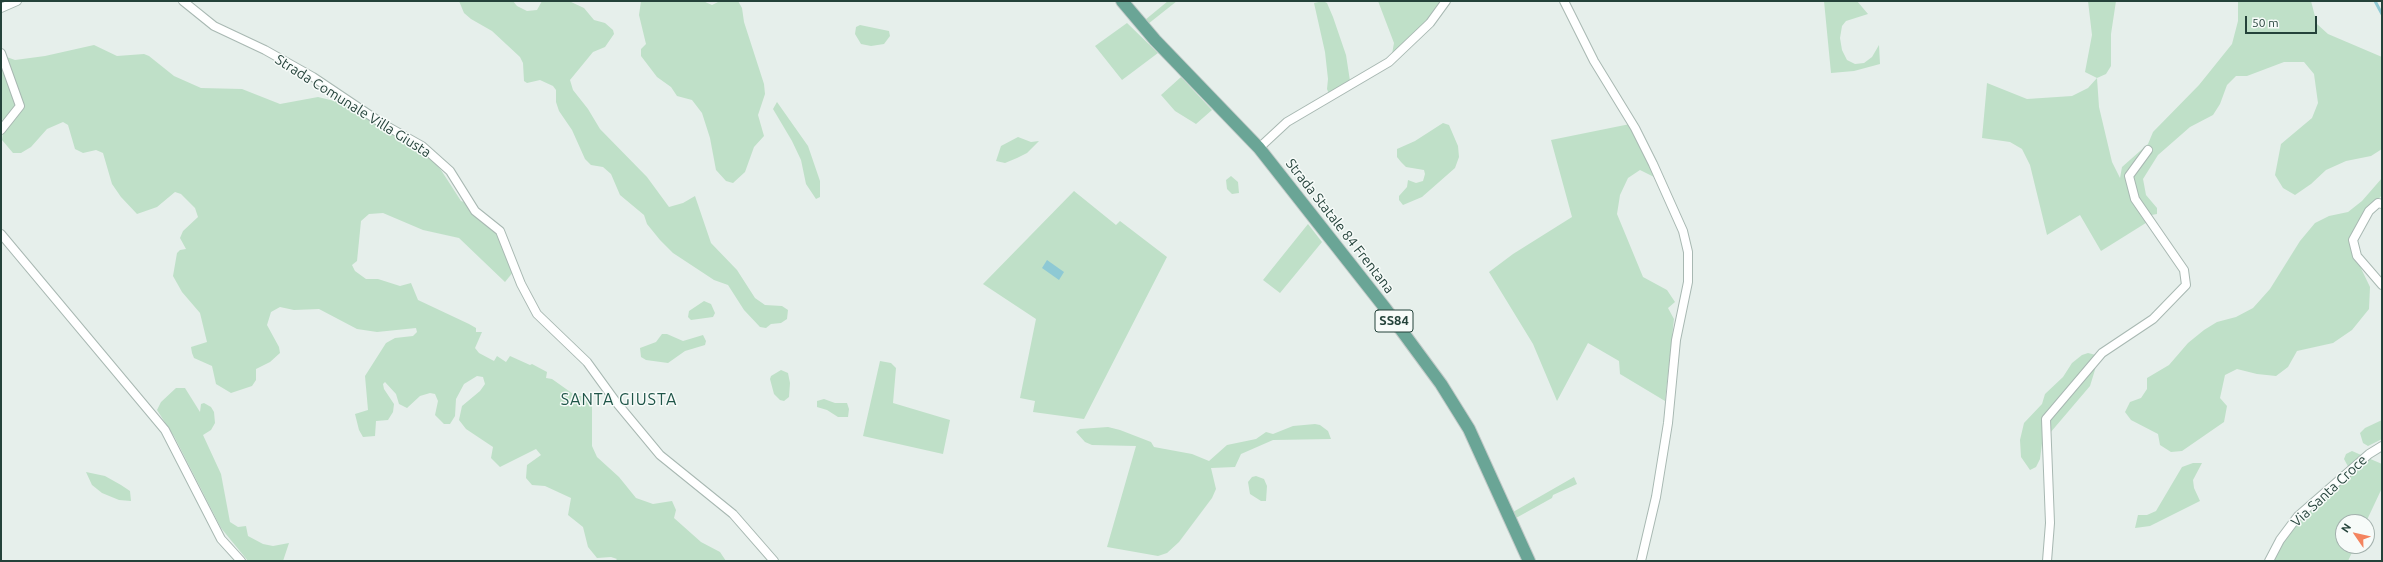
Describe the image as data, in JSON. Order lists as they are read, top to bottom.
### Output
{
  "streets": {
    "main road": ["Strada Statale 84 Frentana", "SS84"],
    "street": ["Strada Comunale Villa Giusta", "Via Santa Croce"]
  },
  "districts": ["SANTA GIUSTA"],
  "scale_bar": "50 m",
  "north": "top left"
}
